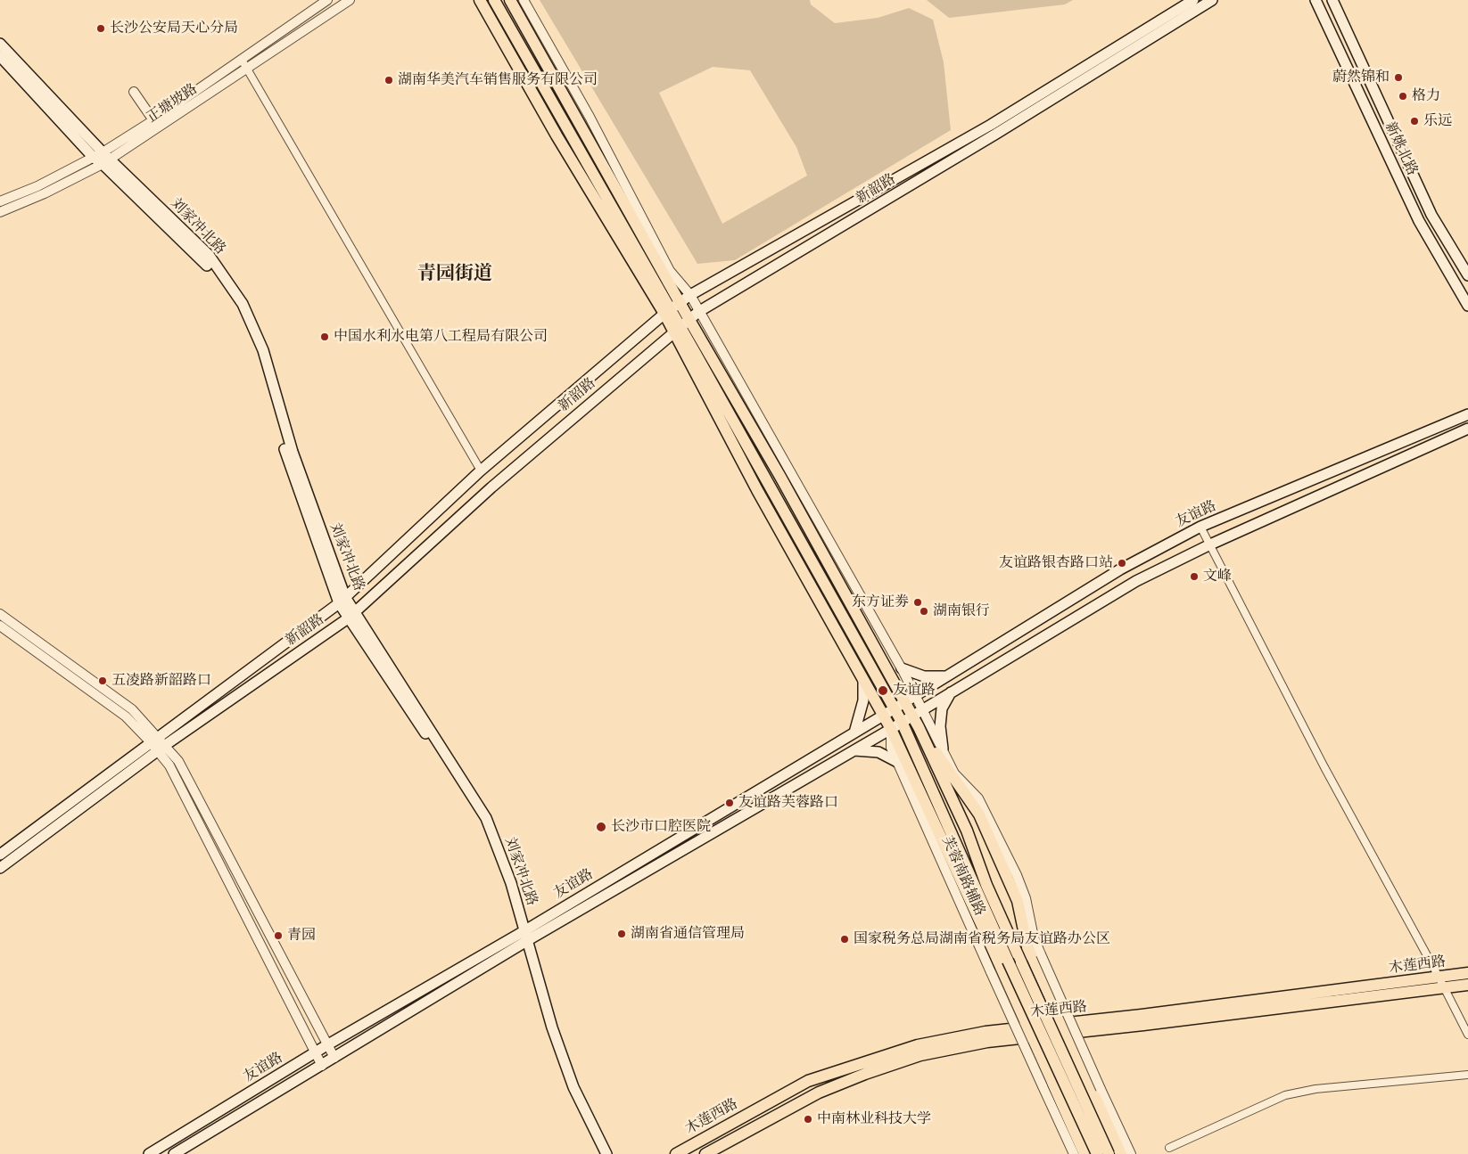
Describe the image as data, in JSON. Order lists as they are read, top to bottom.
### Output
{
  "streets": {
    "main road": [
      "新姚北路",
      "新韶路",
      "刘家冲北路",
      "友谊路",
      "木莲西路"
    ],
    "street": ["正塘坡路", "芙蓉南路辅路"]
  },
  "crossings": [
    ["正塘坡路", "刘家冲北路"],
    ["新韶路", "刘家冲北路"],
    ["刘家冲北路", "友谊路"],
    ["友谊路", "芙蓉南路辅路"]
  ],
  "districts": ["青园街道"],
  "places": [
    "长沙公安局天心分局",
    "蔚然锦和",
    "湖南华美汽车销售服务有限公司",
    "格力",
    "乐远",
    "中国水利水电第八工程局有限公司",
    "友谊路银杏路口站",
    "文峰",
    "东方证劵",
    "湖南银行",
    "五凌路新韶路口",
    "友谊路",
    "友谊路芙蓉路口",
    "长沙市口腔医院",
    "湖南省通信管理局",
    "青园",
    "国家税务总局湖南省税务局友谊路办公区",
    "中南林业科技大学"
  ]
}
